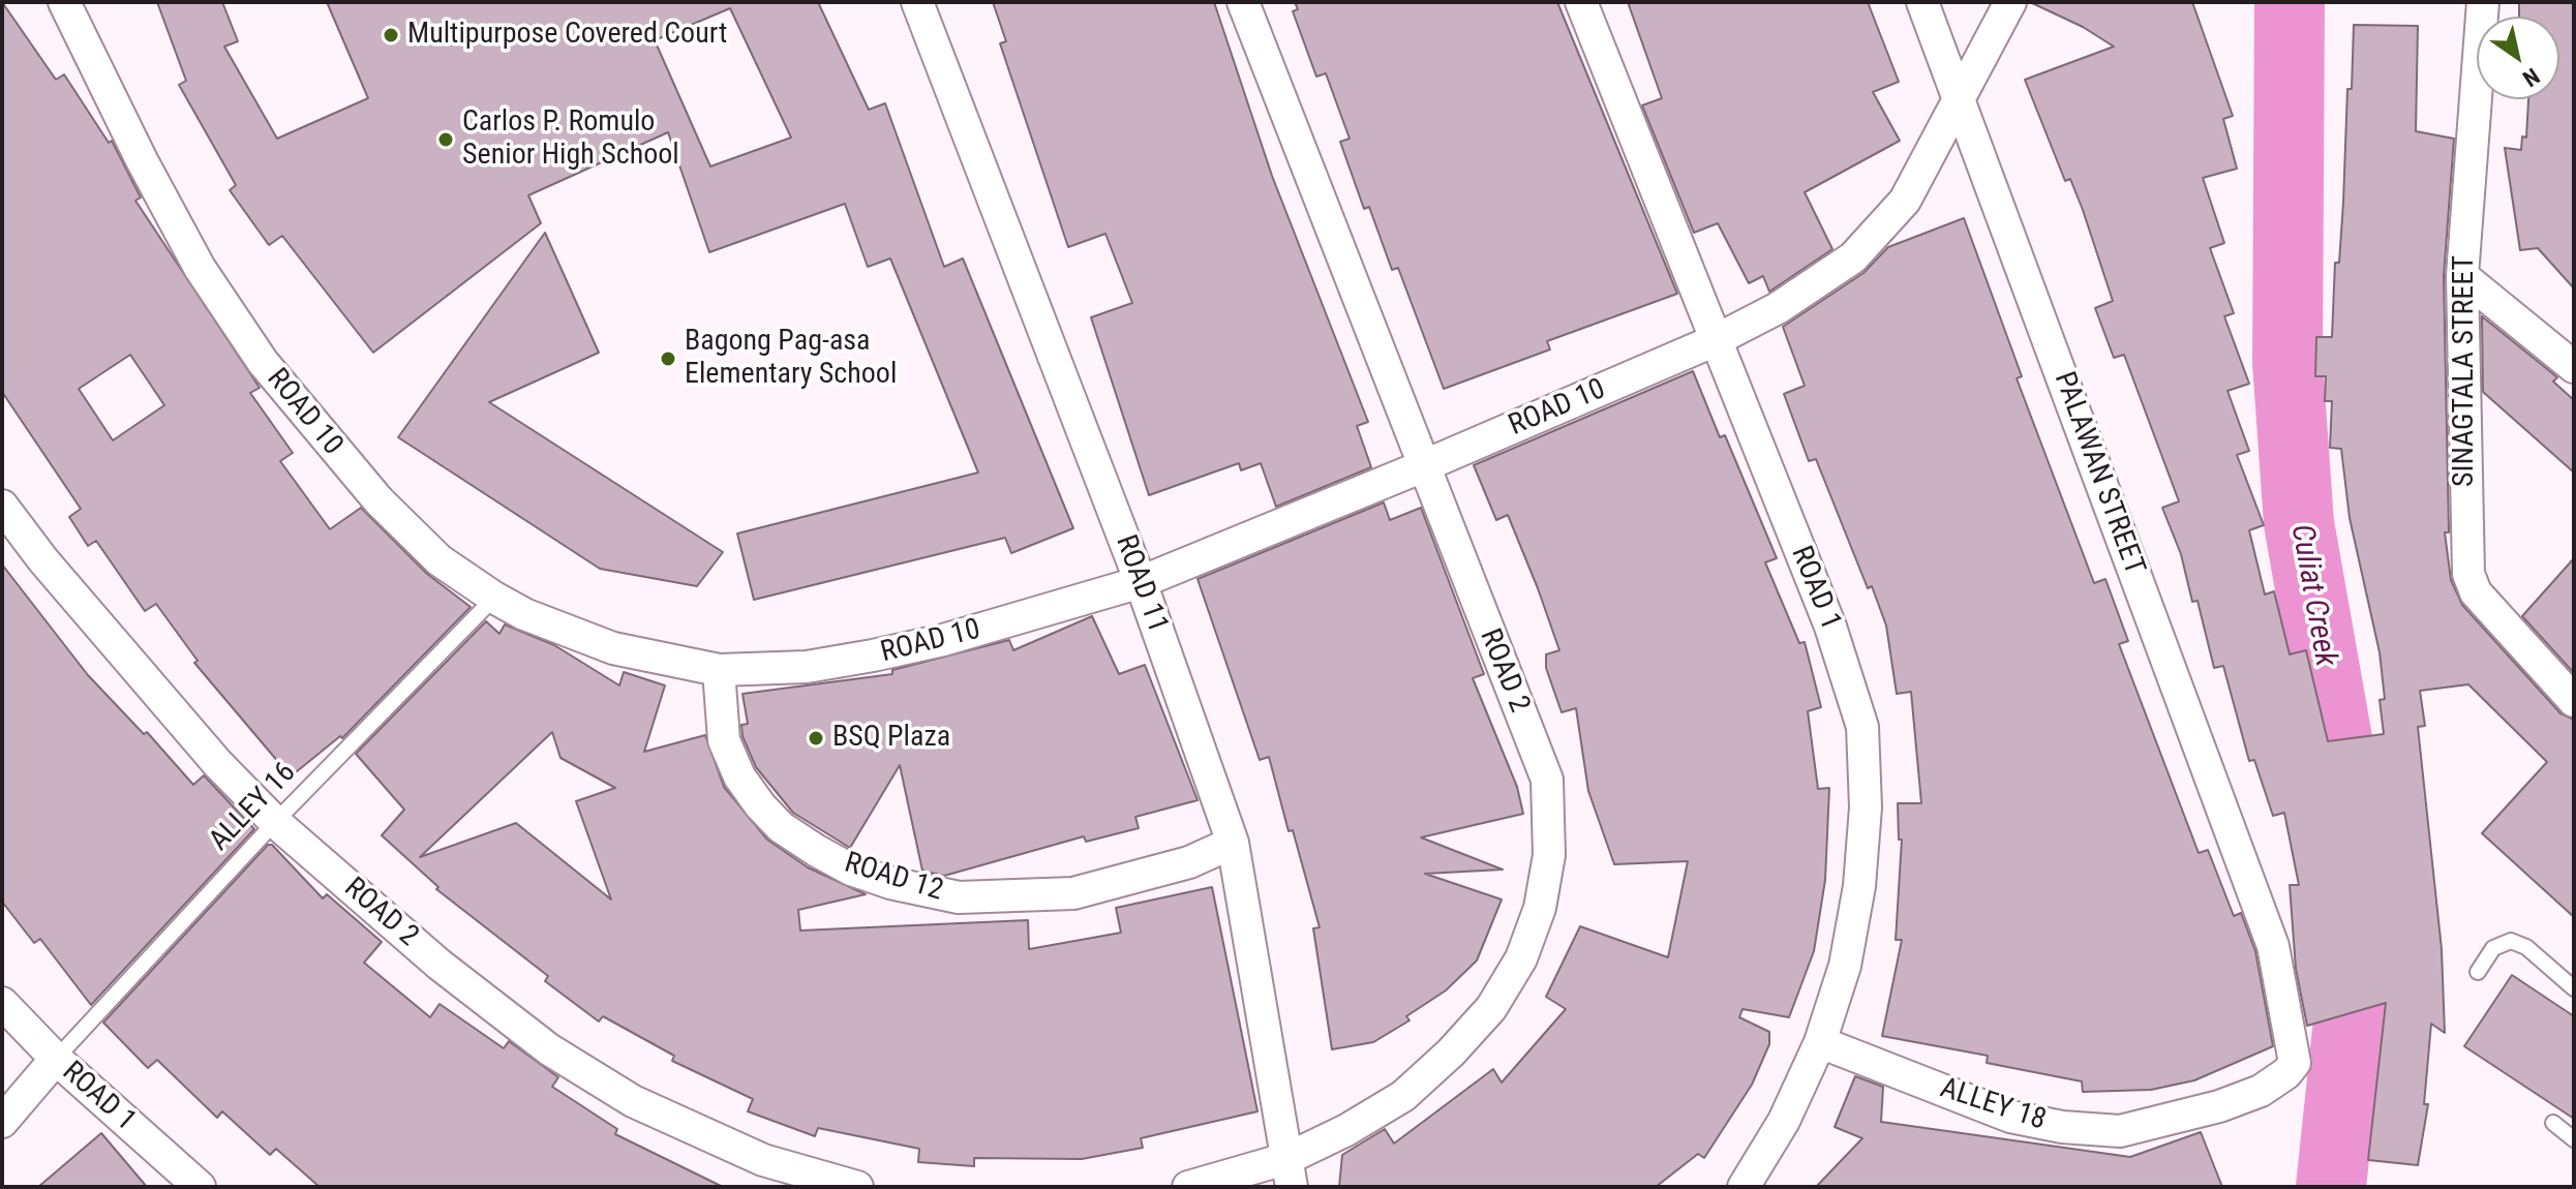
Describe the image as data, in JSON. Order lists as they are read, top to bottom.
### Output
{
  "streets": {
    "street": [
      "SINAGTALA STREET",
      "ROAD 10",
      "PALAWAN STREET",
      "ROAD 11",
      "ROAD 1",
      "ROAD 2",
      "ROAD 12",
      "ALLEY 18"
    ],
    "lane": ["ALLEY 16"]
  },
  "crossings": [
    ["ROAD 10", "PALAWAN STREET"],
    ["ROAD 10", "ROAD 11"],
    ["ROAD 10", "ROAD 1"],
    ["ROAD 10", "ROAD 2"],
    ["ROAD 10", "ALLEY 16"],
    ["ROAD 10", "ROAD 12"],
    ["PALAWAN STREET", "ALLEY 18"],
    ["ROAD 11", "ROAD 2"],
    ["ROAD 11", "ROAD 12"],
    ["ROAD 1", "ALLEY 16"],
    ["ROAD 1", "ALLEY 18"],
    ["ROAD 2", "ALLEY 16"]
  ],
  "water": ["Culiat Creek"],
  "places": [
    "Multipurpose Covered Court",
    "Carlos P. Romulo Senior High School",
    "Bagong Pag-asa Elementary School",
    "BSQ Plaza"
  ],
  "north": "bottom right"
}
